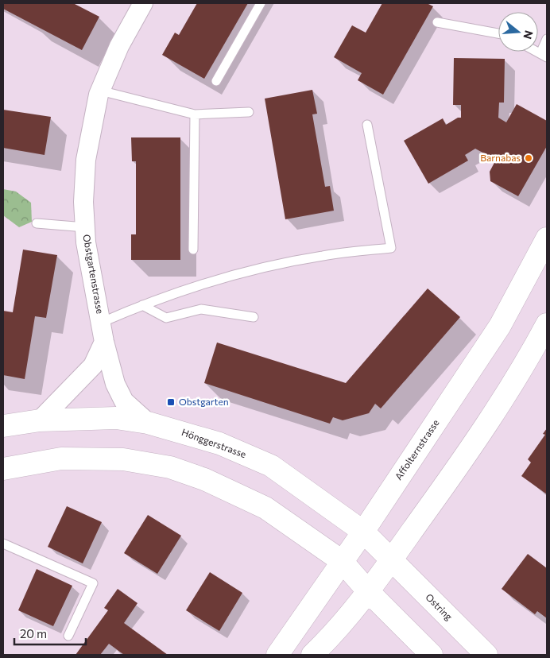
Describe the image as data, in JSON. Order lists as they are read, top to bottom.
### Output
{
  "streets": {
    "main road": ["Hönggerstrasse", "Affolternstrasse", "Ostring"],
    "street": ["Obstgartenstrasse"]
  },
  "crossings": [
    ["Obstgartenstrasse", "Hönggerstrasse"],
    ["Hönggerstrasse", "Affolternstrasse"],
    ["Hönggerstrasse", "Ostring"]
  ],
  "places": {
    "other": ["Barnabas"],
    "transit": ["Obstgarten"]
  },
  "scale_bar": "20 m",
  "north": "right"
}
